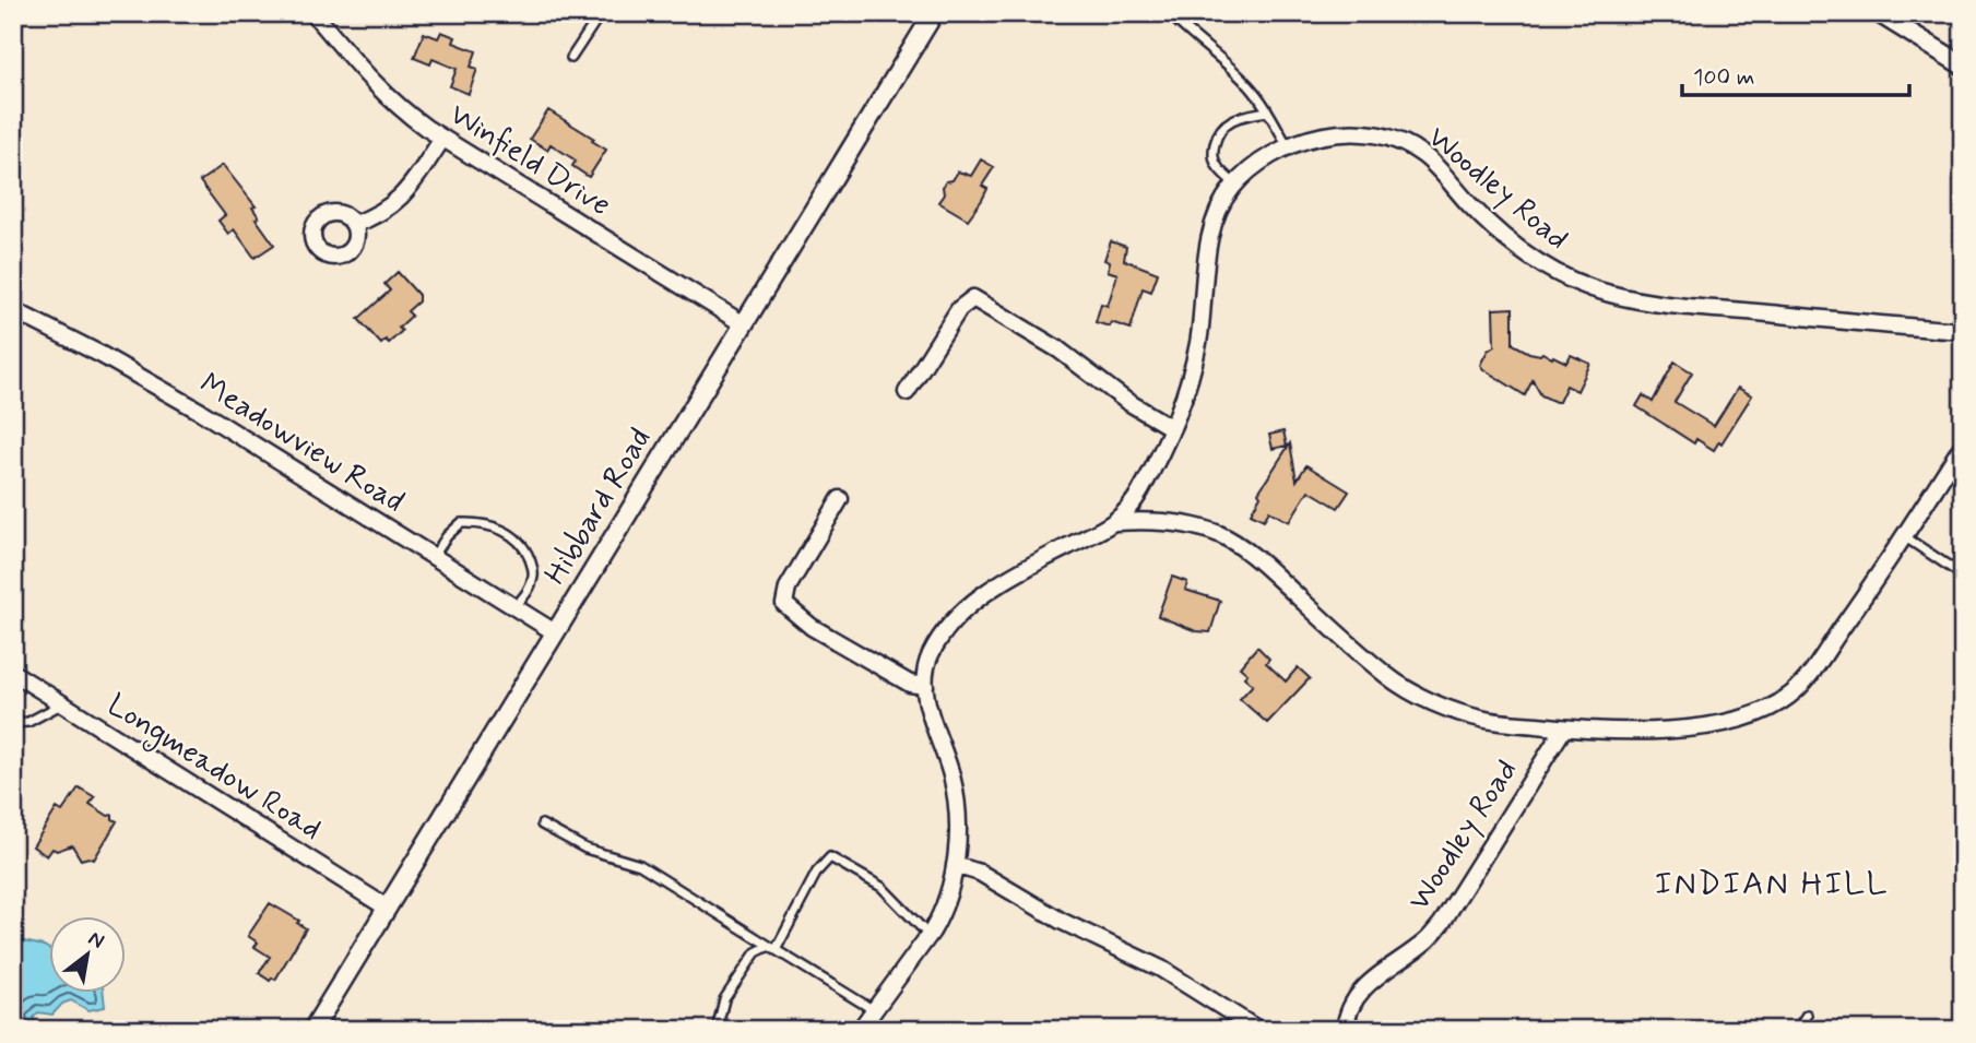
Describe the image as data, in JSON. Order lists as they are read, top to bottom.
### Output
{
  "streets": {
    "street": [
      "Winfield Drive",
      "Woodley Road",
      "Meadowview Road",
      "Hibbard Road",
      "Longmeadow Road"
    ]
  },
  "crossings": [
    ["Winfield Drive", "Hibbard Road"],
    ["Meadowview Road", "Hibbard Road"],
    ["Hibbard Road", "Longmeadow Road"]
  ],
  "districts": ["INDIAN HILL"],
  "scale_bar": "100 m",
  "north": "top right"
}
